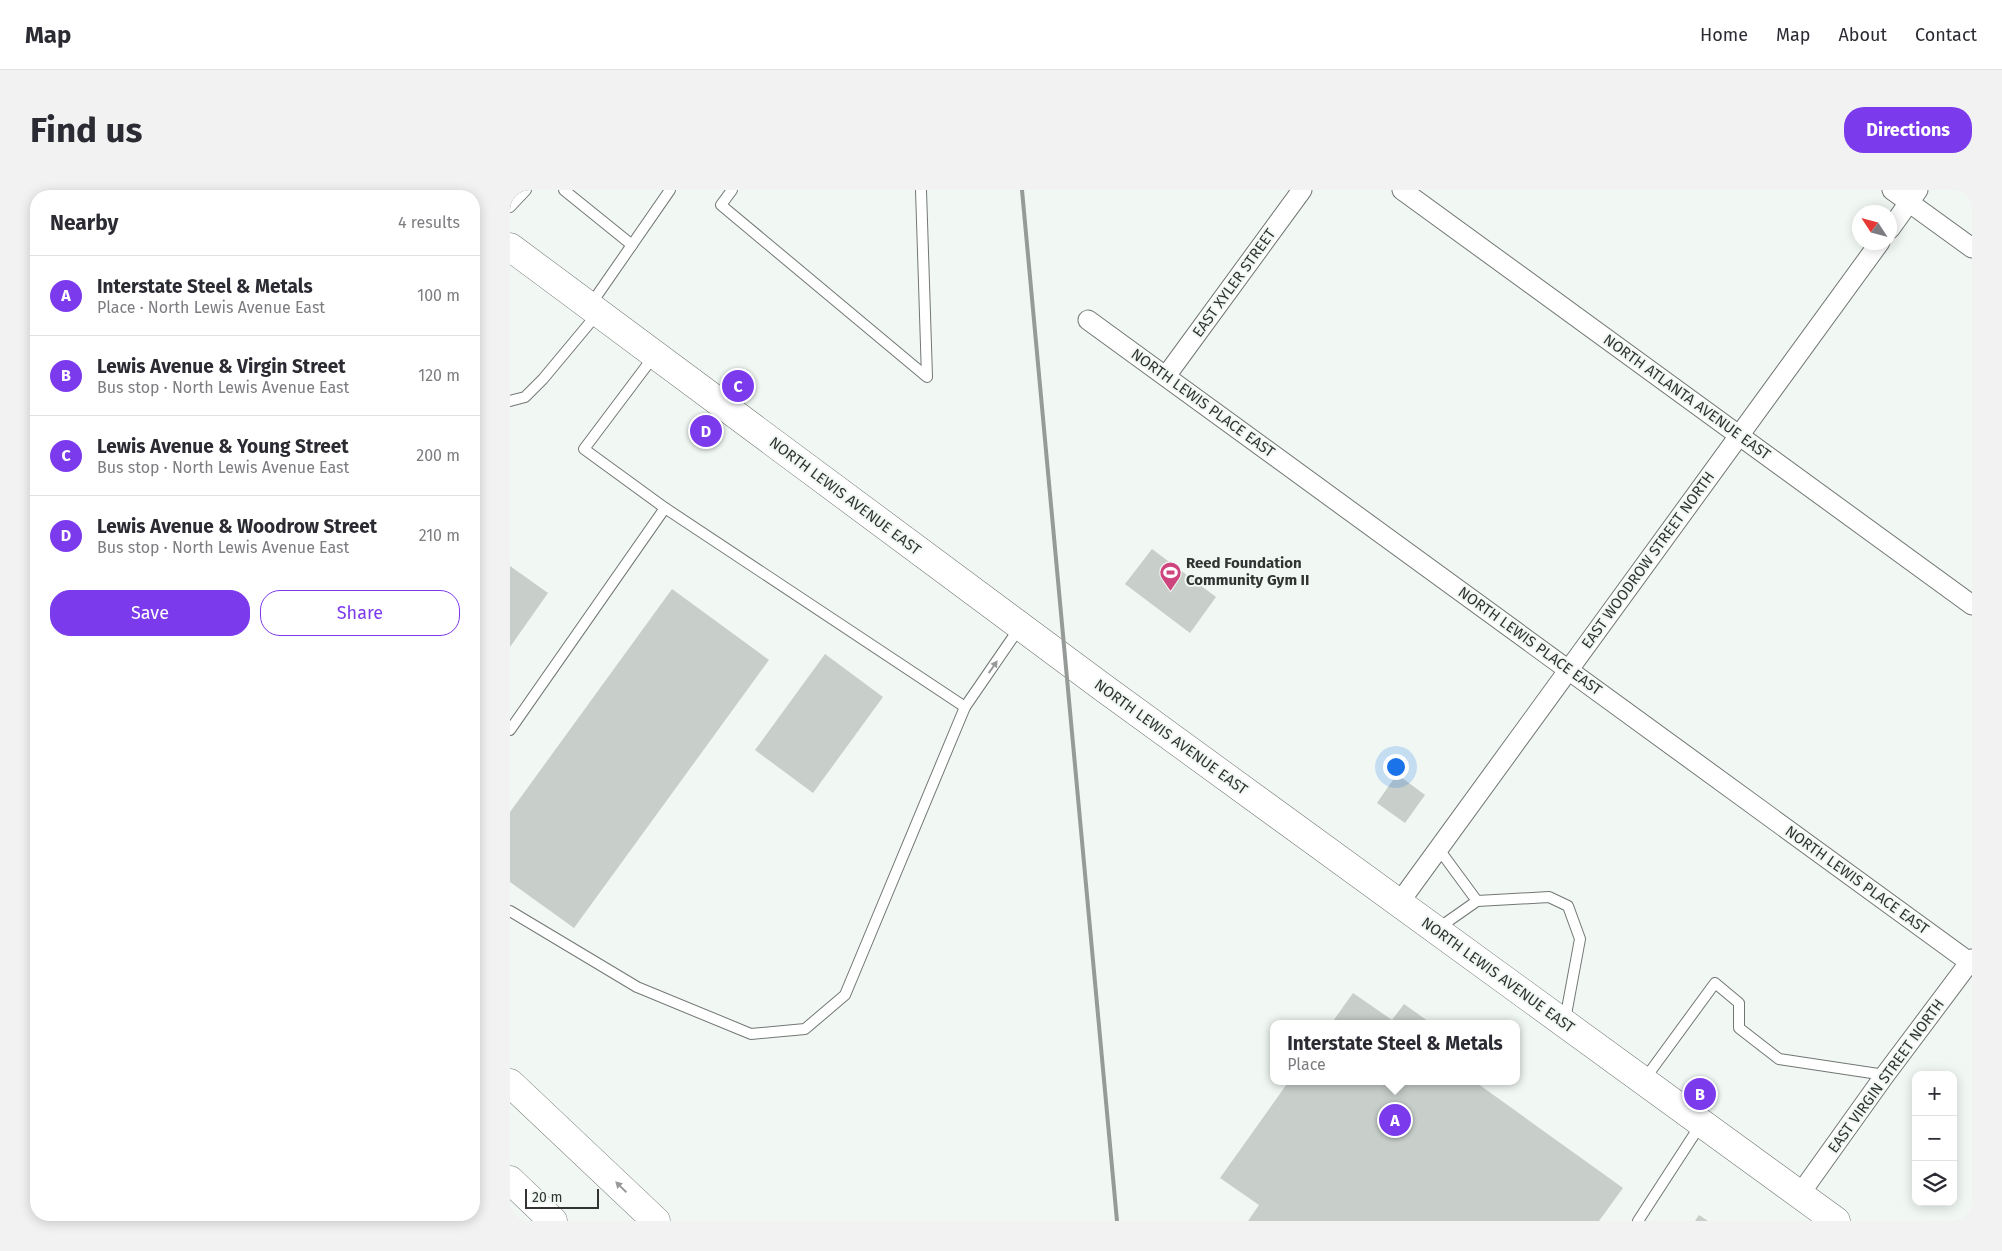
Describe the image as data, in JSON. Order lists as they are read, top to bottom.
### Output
{
  "streets": {
    "main road": ["NORTH LEWIS AVENUE EAST"],
    "street": [
      "EAST XYLER STREET",
      "NORTH ATLANTA AVENUE EAST",
      "NORTH LEWIS PLACE EAST",
      "EAST WOODROW STREET NORTH",
      "EAST VIRGIN STREET NORTH"
    ]
  },
  "crossings": [
    ["EAST XYLER STREET", "NORTH LEWIS PLACE EAST"],
    ["NORTH ATLANTA AVENUE EAST", "EAST WOODROW STREET NORTH"],
    ["NORTH LEWIS PLACE EAST", "EAST WOODROW STREET NORTH"],
    ["NORTH LEWIS PLACE EAST", "EAST VIRGIN STREET NORTH"],
    ["NORTH LEWIS AVENUE EAST", "EAST WOODROW STREET NORTH"],
    ["NORTH LEWIS AVENUE EAST", "EAST VIRGIN STREET NORTH"]
  ],
  "places": {
    "sports": ["Reed Foundation Community Gym II"]
  },
  "scale_bar": "20 m",
  "north": "top left",
  "page": {
    "header": "Map",
    "nav": [
      "Home",
      "Map",
      "About",
      "Contact"
    ],
    "buttons": [
      "Directions",
      ["Save", "Share"]
    ],
    "title": "Find us",
    "heading": ["Nearby", "4 results"],
    "list": [
      {
        "mark": "A",
        "name": "Interstate Steel & Metals",
        "note": "Place · North Lewis Avenue East",
        "value": "100 m"
      },
      {
        "mark": "B",
        "name": "Lewis Avenue & Virgin Street",
        "note": "Bus stop · North Lewis Avenue East",
        "value": "120 m"
      },
      {
        "mark": "C",
        "name": "Lewis Avenue & Young Street",
        "note": "Bus stop · North Lewis Avenue East",
        "value": "200 m"
      },
      {
        "mark": "D",
        "name": "Lewis Avenue & Woodrow Street",
        "note": "Bus stop · North Lewis Avenue East",
        "value": "210 m"
      }
    ],
    "pins": [
      "C",
      "D",
      "B",
      "A"
    ],
    "popup": ["Interstate Steel & Metals", "Place"],
    "map_buttons": ["+", "−"],
    "scale": "20 m"
  }
}
